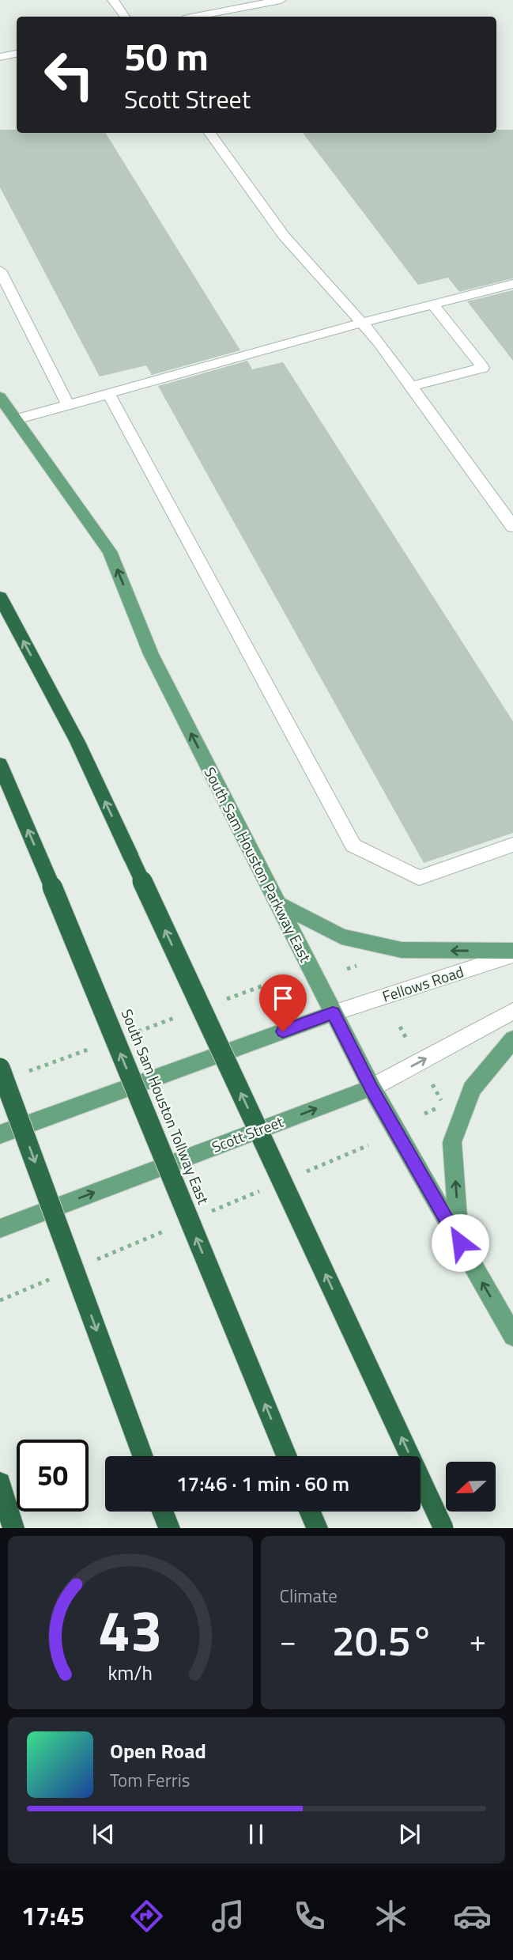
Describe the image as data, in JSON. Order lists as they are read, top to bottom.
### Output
{
  "streets": {
    "highway": ["South Sam Houston Tollway East"],
    "main road": ["South Sam Houston Parkway East", "Scott Street"],
    "street": ["Fellows Road"]
  },
  "crossings": [
    ["South Sam Houston Parkway East", "Fellows Road"],
    ["South Sam Houston Parkway East", "Scott Street"]
  ],
  "one_way": ["South Sam Houston Parkway East"],
  "north": "left",
  "page": {
    "turn": ["50 m", "Scott Street"],
    "limit": "50",
    "trip": "17:46 · 1 min · 60 m",
    "tile": "Climate",
    "heat": ["−", "20.5°", "+"],
    "song": ["Open Road", "Tom Ferris"],
    "tabs": "17:45",
    "gauge": ["43", "km/h"]
  }
}
